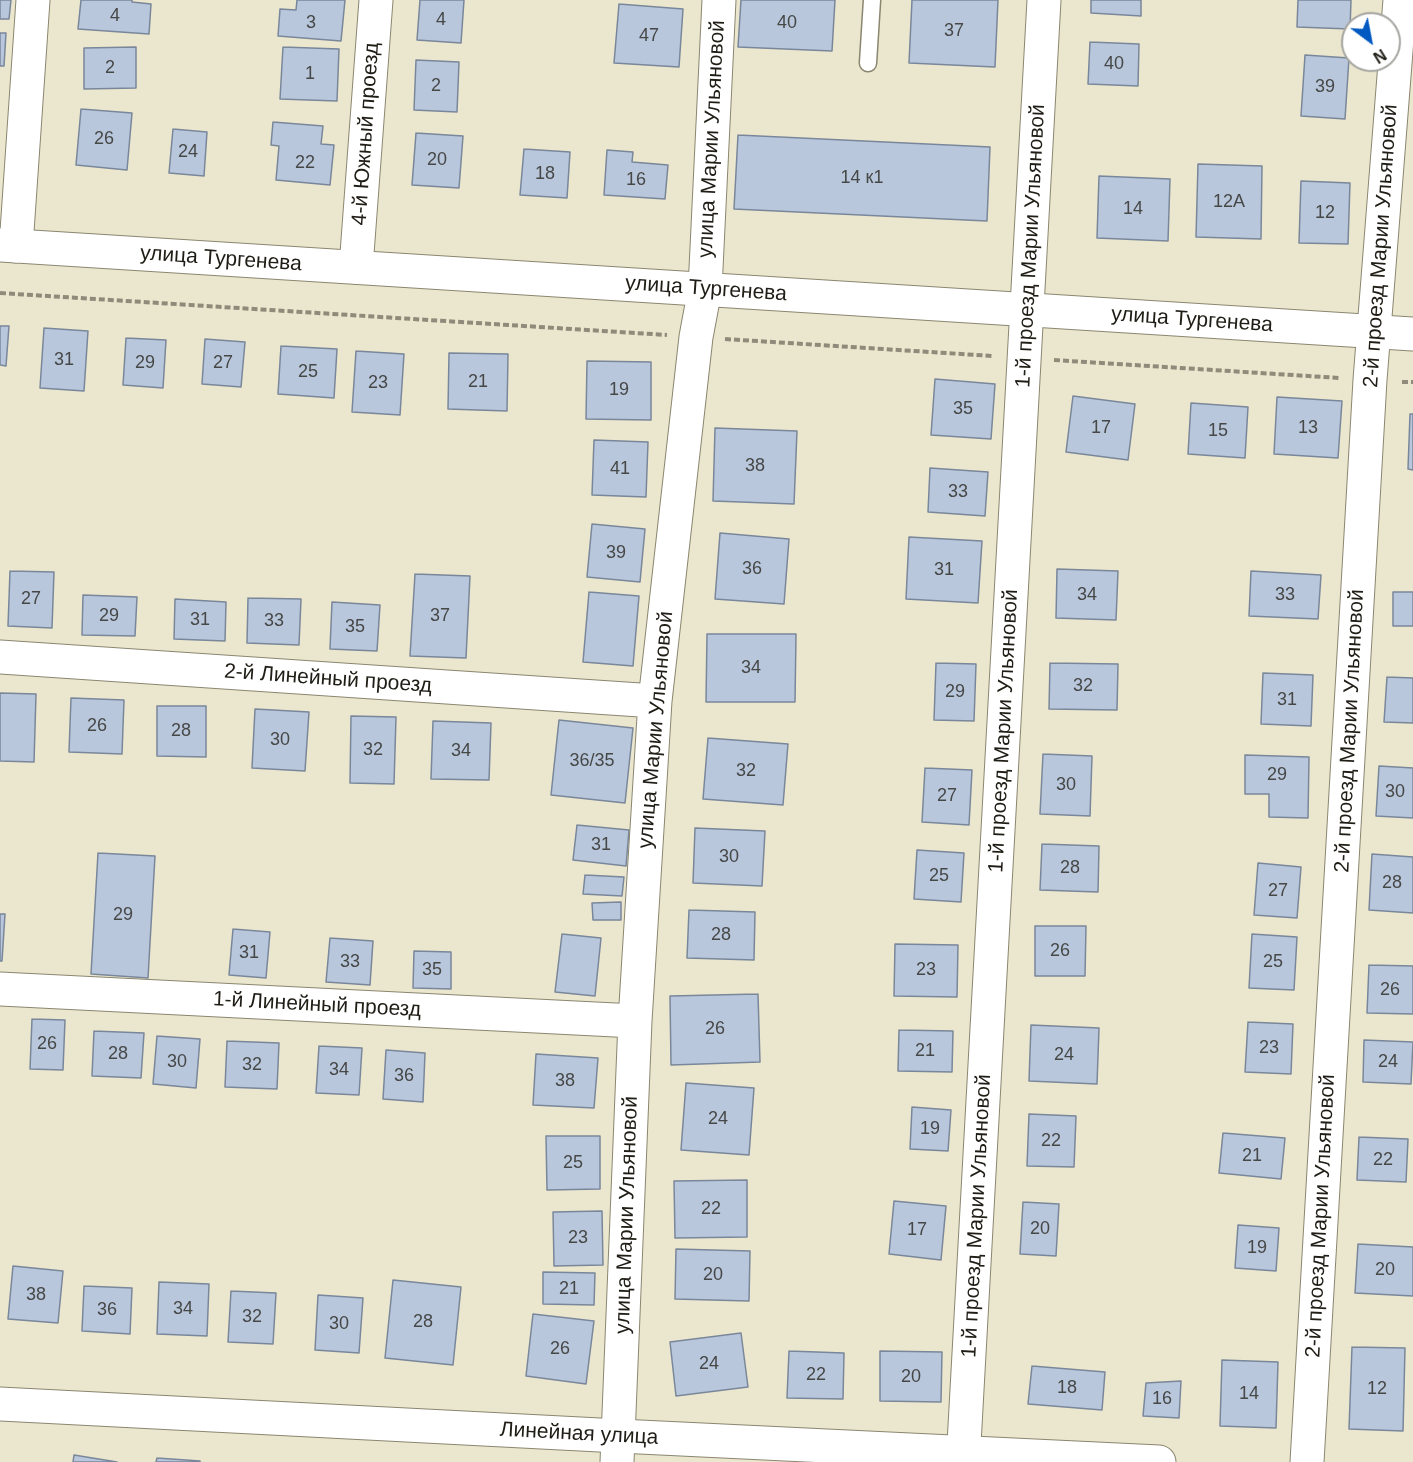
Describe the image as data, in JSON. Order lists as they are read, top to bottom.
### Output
{
  "streets": {
    "street": [
      "4-й Южный проезд",
      "улица Марии Ульяновой",
      "1-й проезд Марии Ульяновой",
      "2-й проезд Марии Ульяновой",
      "улица Тургенева",
      "2-й Линейный проезд",
      "1-й Линейный проезд",
      "Линейная улица"
    ]
  },
  "crossings": [
    ["4-й Южный проезд", "улица Тургенева"],
    ["улица Марии Ульяновой", "улица Тургенева"],
    ["улица Марии Ульяновой", "2-й Линейный проезд"],
    ["улица Марии Ульяновой", "1-й Линейный проезд"],
    ["улица Марии Ульяновой", "Линейная улица"],
    ["1-й проезд Марии Ульяновой", "улица Тургенева"],
    ["1-й проезд Марии Ульяновой", "Линейная улица"],
    ["2-й проезд Марии Ульяновой", "улица Тургенева"]
  ],
  "house_numbers": [
    "4",
    "4",
    "3",
    "40",
    "37",
    "47",
    "40",
    "2",
    "1",
    "2",
    "39",
    "26",
    "24",
    "20",
    "22",
    "18",
    "14 к1",
    "16",
    "12А",
    "14",
    "12",
    "31",
    "29",
    "27",
    "25",
    "21",
    "23",
    "19",
    "35",
    "17",
    "13",
    "15",
    "38",
    "41",
    "33",
    "39",
    "36",
    "31",
    "34",
    "33",
    "27",
    "29",
    "37",
    "31",
    "33",
    "35",
    "34",
    "32",
    "29",
    "31",
    "26",
    "28",
    "30",
    "32",
    "34",
    "36/35",
    "32",
    "29",
    "30",
    "30",
    "27",
    "31",
    "30",
    "28",
    "25",
    "28",
    "27",
    "29",
    "28",
    "26",
    "31",
    "33",
    "25",
    "35",
    "23",
    "26",
    "26",
    "26",
    "23",
    "21",
    "28",
    "24",
    "30",
    "24",
    "32",
    "34",
    "36",
    "38",
    "24",
    "19",
    "22",
    "21",
    "22",
    "25",
    "22",
    "20",
    "17",
    "23",
    "19",
    "20",
    "20",
    "21",
    "38",
    "34",
    "36",
    "32",
    "28",
    "30",
    "26",
    "24",
    "22",
    "20",
    "18",
    "12",
    "14",
    "16"
  ],
  "north": "bottom right"
}
